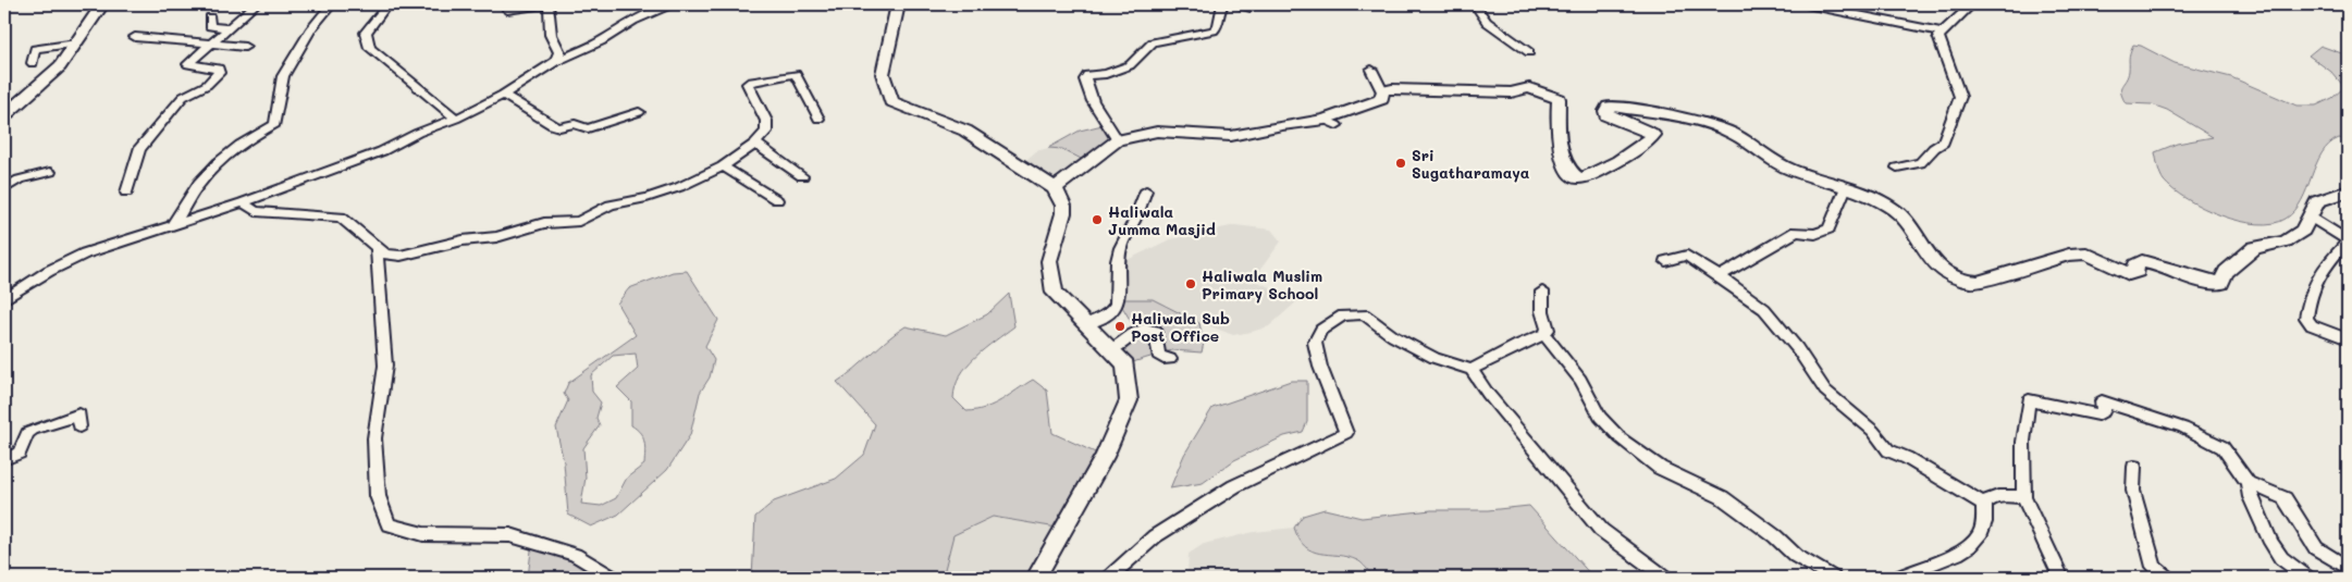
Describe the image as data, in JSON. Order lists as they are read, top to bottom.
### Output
{
  "places": [
    "Sri Sugatharamaya",
    "Haliwala Jumma Masjid",
    "Haliwala Muslim Primary School",
    "Haliwala Sub Post Office"
  ]
}
